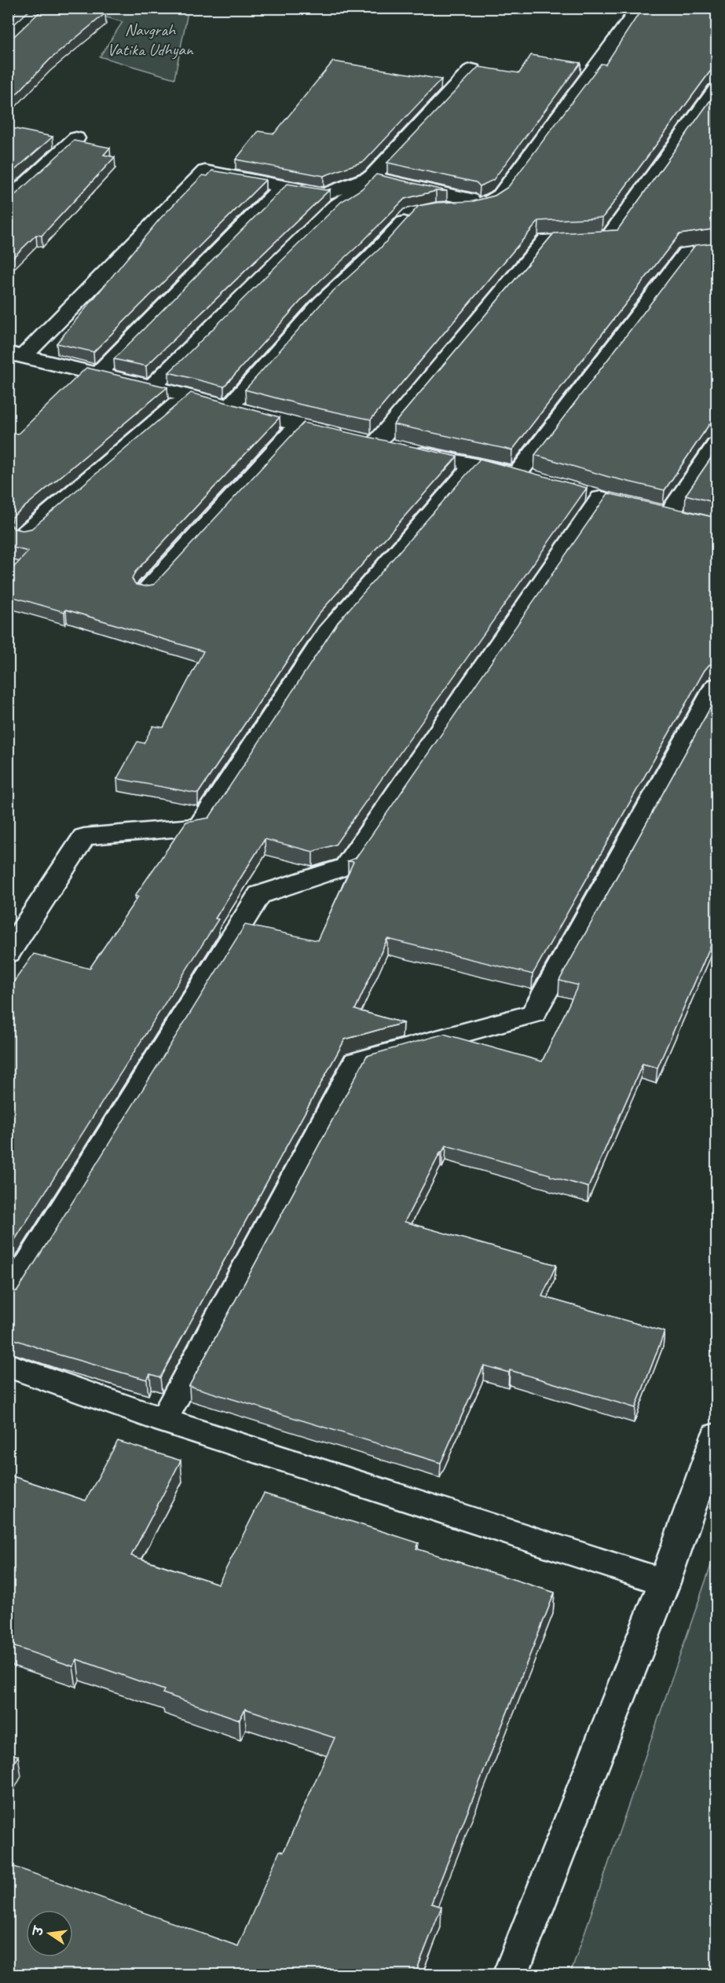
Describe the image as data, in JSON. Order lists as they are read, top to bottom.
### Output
{
  "parks": ["Navgrah Vatika Udhyan"],
  "north": "left"
}
